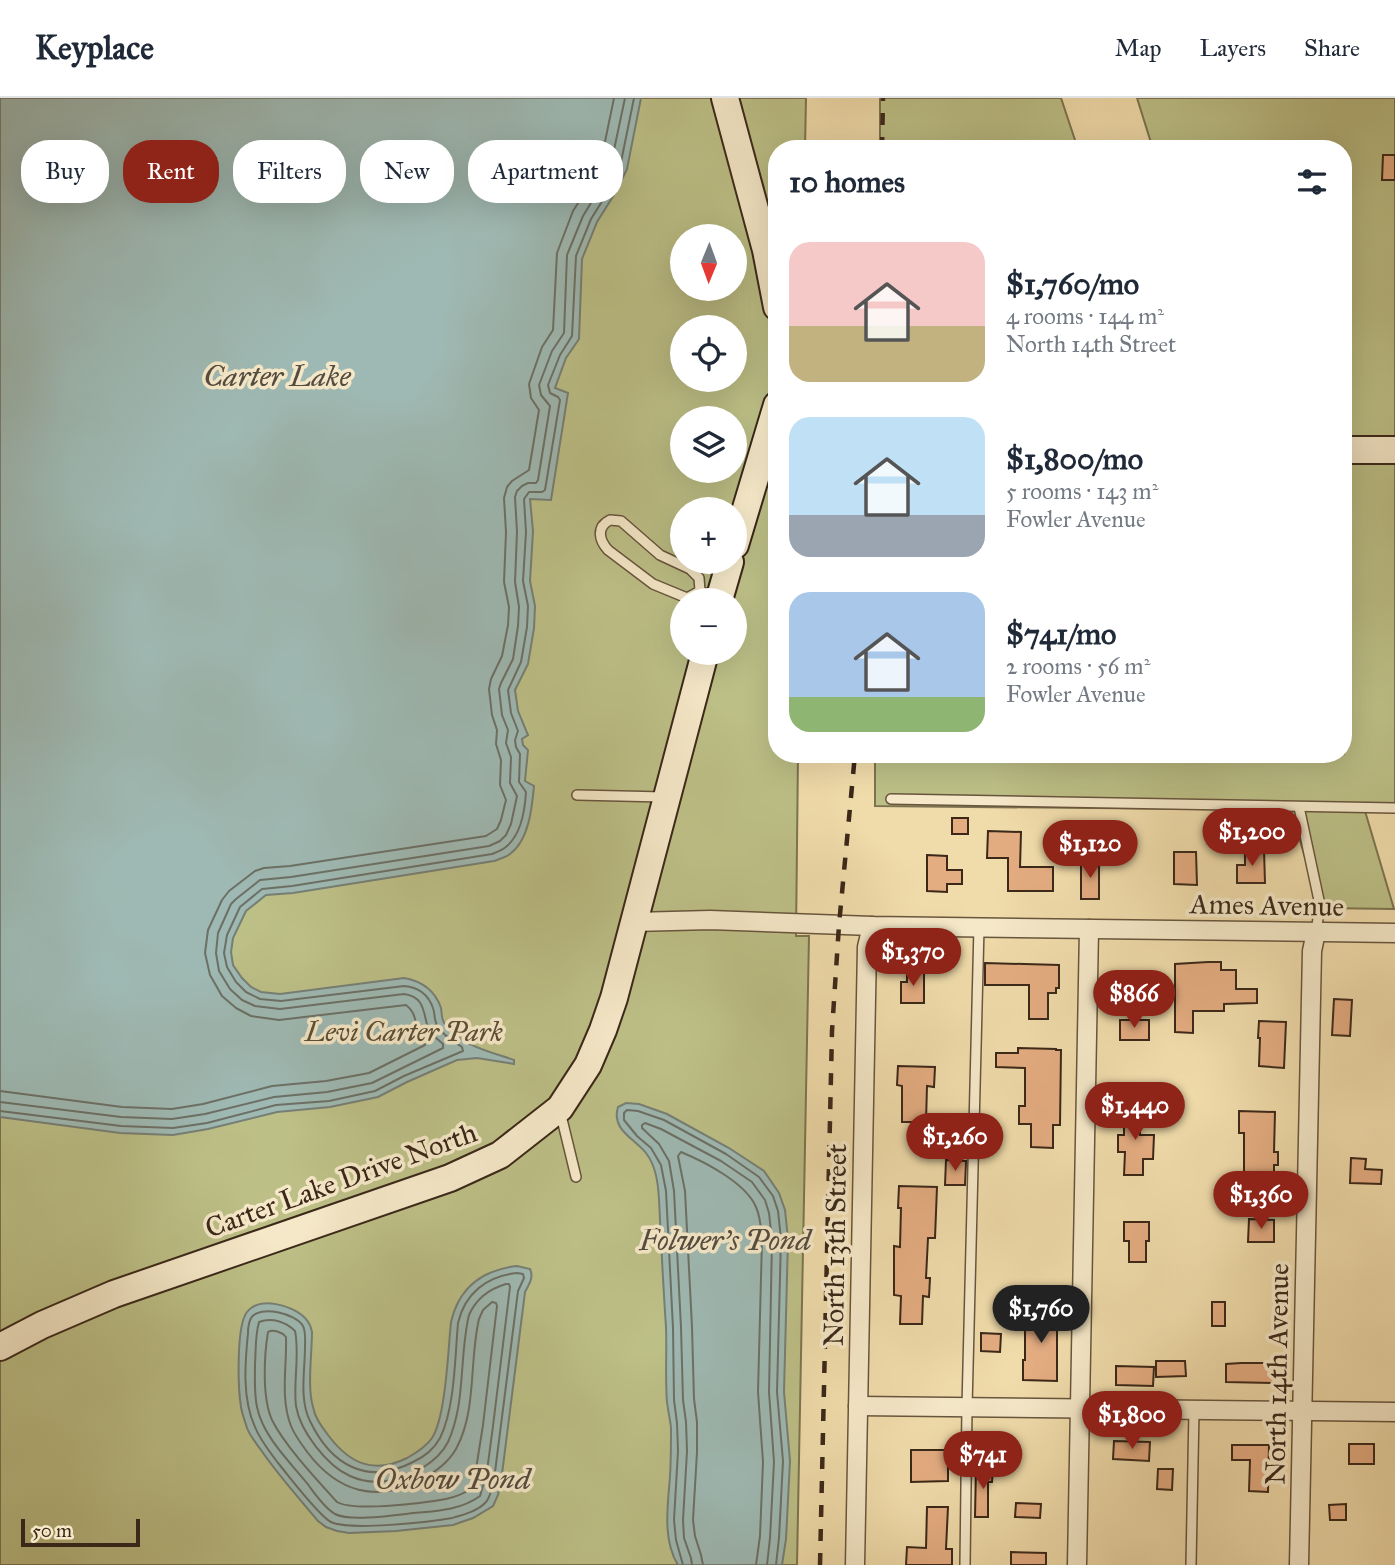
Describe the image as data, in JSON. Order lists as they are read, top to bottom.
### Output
{
  "streets": {
    "street": [
      "Ames Avenue",
      "Carter Lake Drive North",
      "North 13th Street",
      "North 14th Avenue"
    ]
  },
  "crossings": [
    ["Ames Avenue", "Carter Lake Drive North"],
    ["Ames Avenue", "North 13th Street"],
    ["Ames Avenue", "North 14th Avenue"]
  ],
  "water": ["Carter Lake", "Folwer's Pond", "Oxbow Pond"],
  "parks": ["Levi Carter Park"],
  "scale_bar": "50 m",
  "north": "bottom",
  "page": {
    "header": "Keyplace",
    "nav": ["Map", "Layers", "Share"],
    "chip": [
      "Buy",
      "Rent",
      "Filters",
      "New",
      "Apartment"
    ],
    "heading": "10 homes",
    "map_buttons": ["+", "−"],
    "list": [
      {
        "name": "$1,760/mo",
        "note": "4 rooms · 144 m² · North 14th Street"
      },
      {
        "name": "$1,800/mo",
        "note": "5 rooms · 143 m² · Fowler Avenue"
      },
      {
        "name": "$741/mo",
        "note": "2 rooms · 56 m² · Fowler Avenue"
      }
    ],
    "price": [
      "$1,200",
      "$1,120",
      "$1,370",
      "$866",
      "$1,440",
      "$1,260",
      "$1,360",
      "$1,760",
      "$1,800",
      "$741"
    ],
    "scale": "50 m"
  }
}
